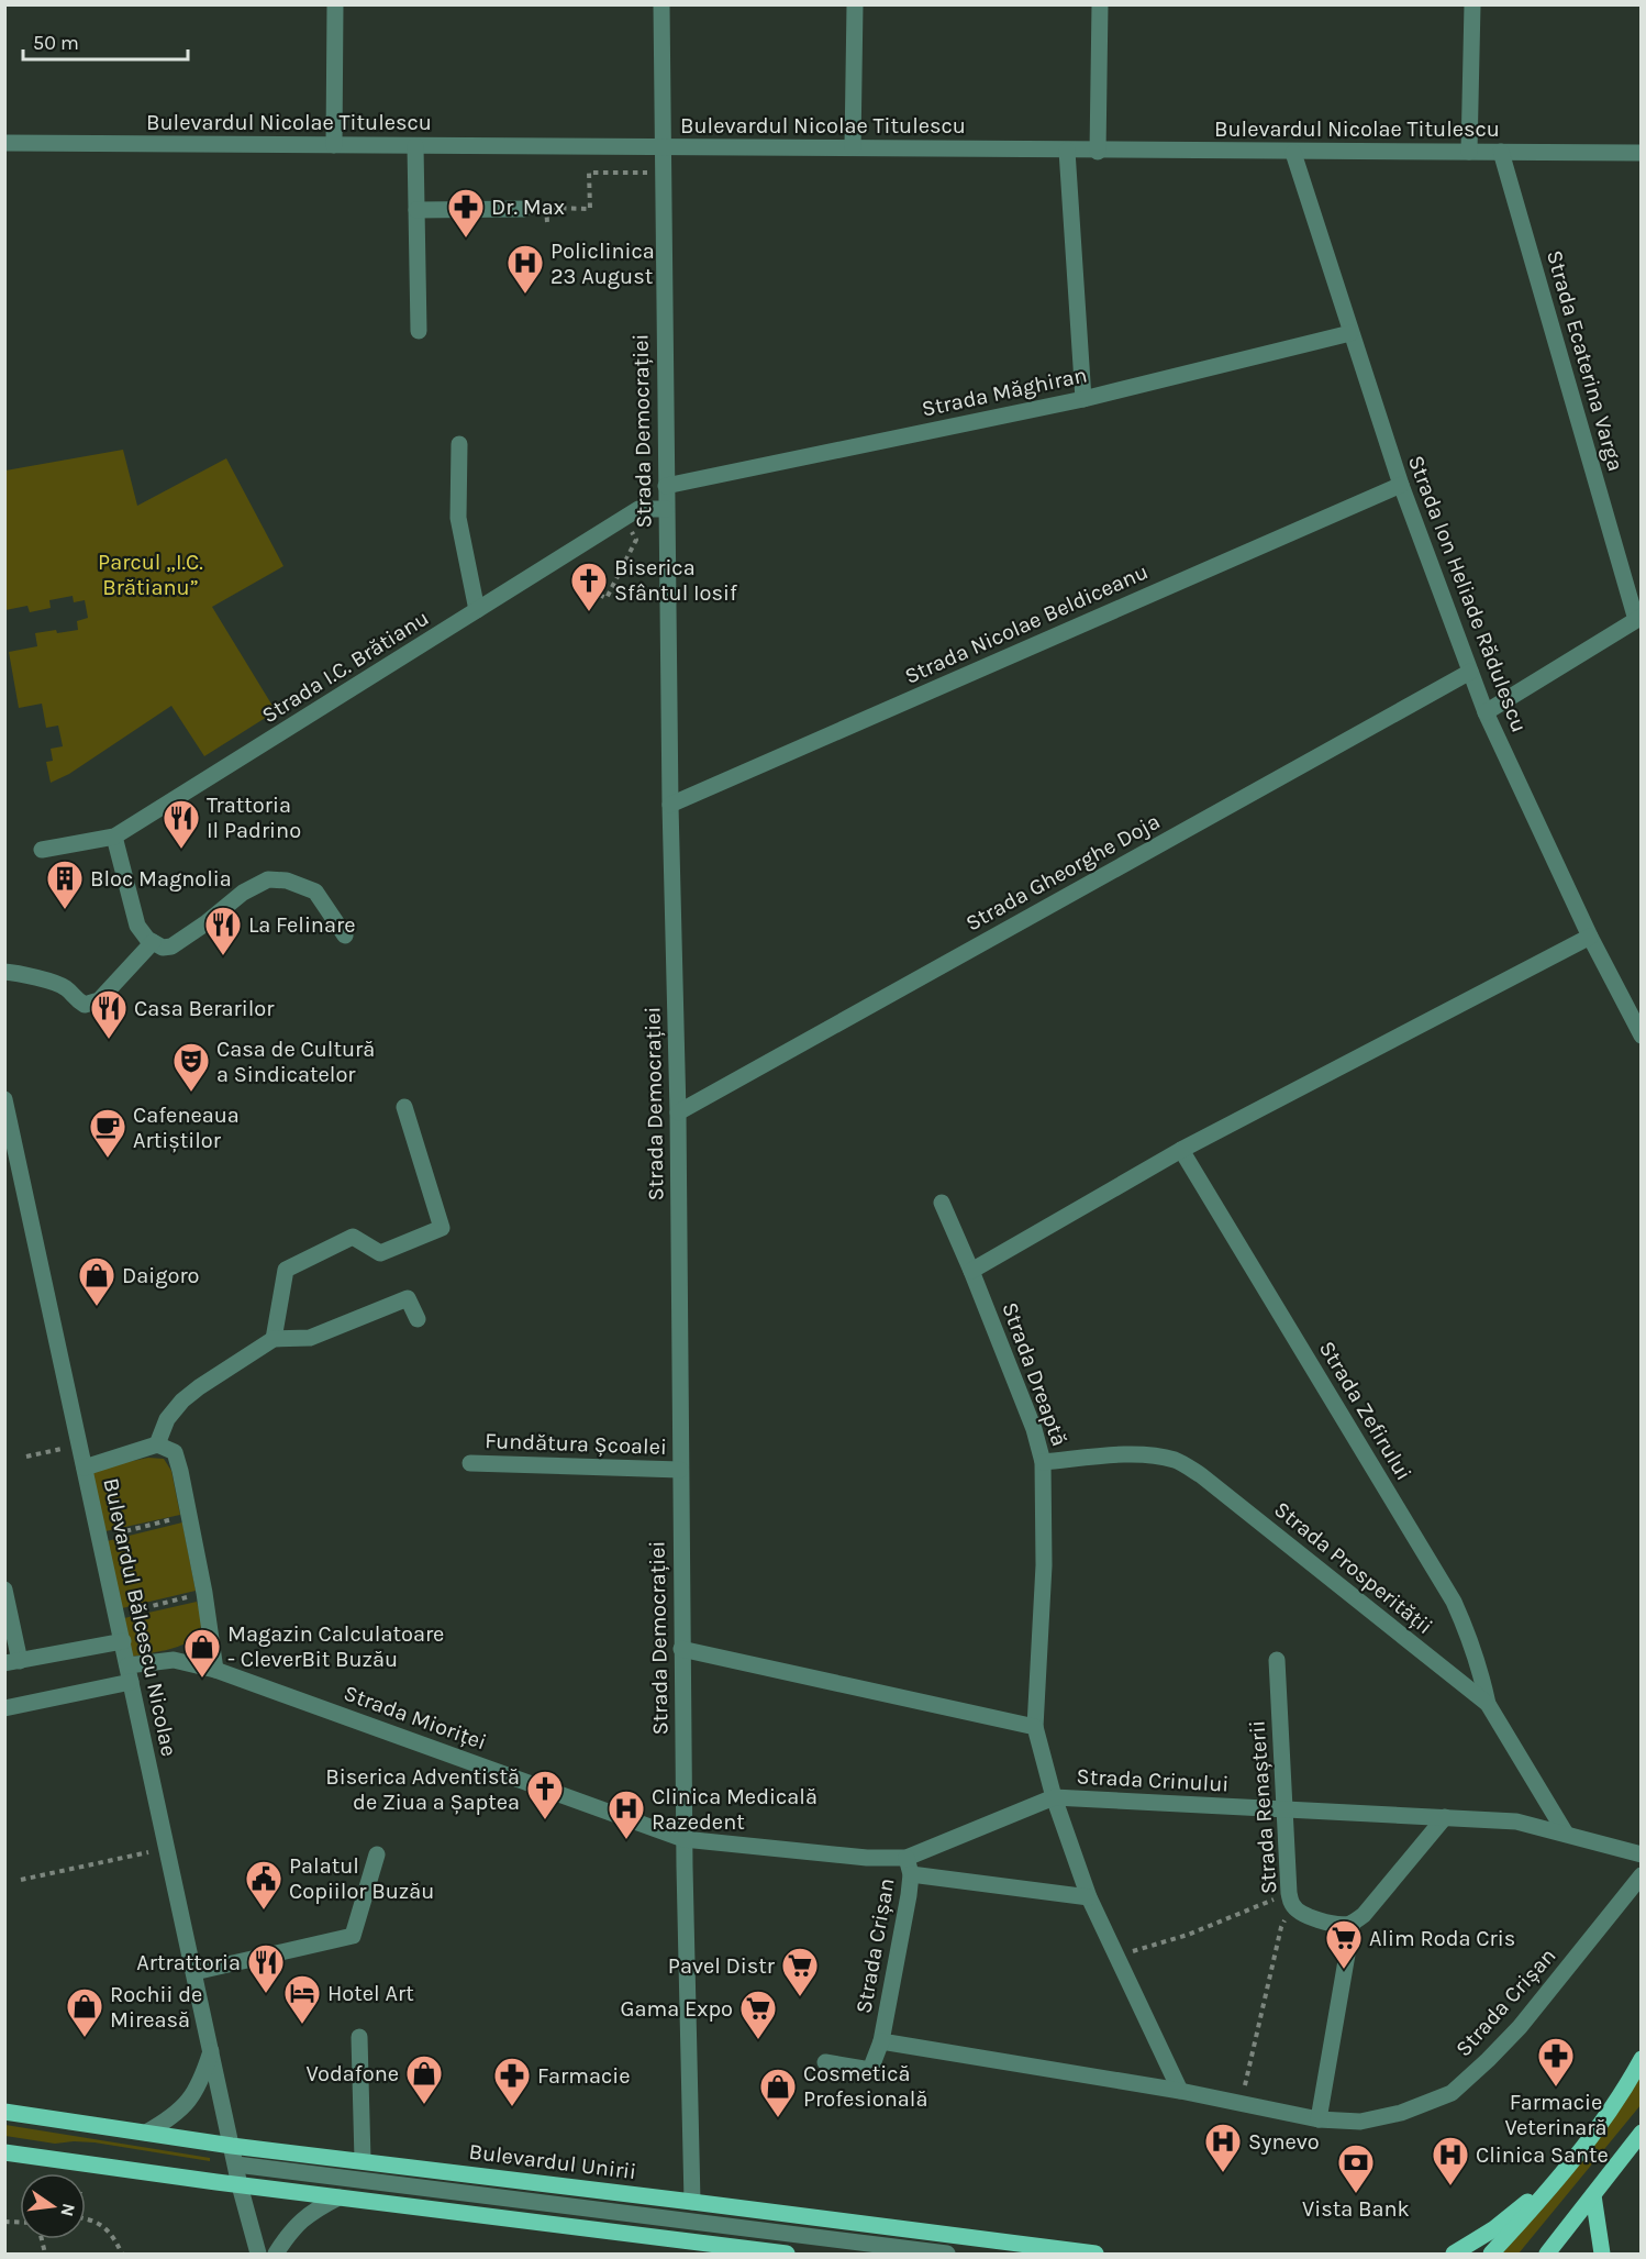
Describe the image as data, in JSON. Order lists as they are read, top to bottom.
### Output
{
  "streets": {
    "main road": ["Bulevardul Unirii"],
    "street": [
      "Bulevardul Nicolae Titulescu",
      "Strada Ecaterina Varga",
      "Strada Măghiran",
      "Strada Democrației",
      "Strada Ion Heliade Rădulescu",
      "Strada Nicolae Beldiceanu",
      "Strada I.C. Brătianu",
      "Strada Gheorghe Doja",
      "Strada Dreaptă",
      "Strada Zefirului",
      "Fundătura Școalei",
      "Strada Prosperității",
      "Bulevardul Bălcescu Nicolae",
      "Strada Mioriței",
      "Strada Crinului",
      "Strada Renașterii",
      "Strada Crișan"
    ]
  },
  "crossings": [
    ["Bulevardul Nicolae Titulescu", "Strada Ecaterina Varga"],
    ["Bulevardul Nicolae Titulescu", "Strada Democrației"],
    ["Bulevardul Nicolae Titulescu", "Strada Ion Heliade Rădulescu"],
    ["Strada Măghiran", "Strada Democrației"],
    ["Strada Măghiran", "Strada Ion Heliade Rădulescu"],
    ["Strada Democrației", "Strada Nicolae Beldiceanu"],
    ["Strada Democrației", "Strada I.C. Brătianu"],
    ["Strada Democrației", "Strada Gheorghe Doja"],
    ["Strada Democrației", "Fundătura Școalei"],
    ["Strada Democrației", "Strada Mioriței"],
    ["Strada Democrației", "Strada Crișan"],
    ["Strada Democrației", "Bulevardul Unirii"],
    ["Strada Ion Heliade Rădulescu", "Strada Nicolae Beldiceanu"],
    ["Strada Ion Heliade Rădulescu", "Strada Gheorghe Doja"],
    ["Strada Dreaptă", "Strada Prosperității"],
    ["Strada Dreaptă", "Strada Crinului"],
    ["Strada Zefirului", "Strada Prosperității"],
    ["Strada Prosperității", "Strada Crinului"],
    ["Bulevardul Bălcescu Nicolae", "Strada Mioriței"],
    ["Bulevardul Bălcescu Nicolae", "Bulevardul Unirii"],
    ["Strada Mioriței", "Strada Crișan"],
    ["Strada Crinului", "Strada Renașterii"]
  ],
  "parks": ["Parcul „I.C. Brătianu”"],
  "places": {
    "pharmacy": ["Dr. Max", "Farmacie Veterinară", "Farmacie"],
    "hospital": [
      "Policlinica 23 August",
      "Clinica Medicală Razedent",
      "Synevo",
      "Clinica Sante"
    ],
    "church": ["Biserica Sfântul Iosif", "Biserica Adventistă de Ziua a Șaptea"],
    "restaurant": [
      "Trattoria Il Padrino",
      "La Felinare",
      "Casa Berarilor",
      "Artrattoria"
    ],
    "building": ["Bloc Magnolia"],
    "theatre": ["Casa de Cultură a Sindicatelor"],
    "cafe": ["Cafeneaua Artiștilor"],
    "shop": [
      "Daigoro",
      "Magazin Calculatoare - CleverBit Buzău",
      "Rochii de Mireasă",
      "Vodafone",
      "Cosmetică Profesională"
    ],
    "public building": ["Palatul Copiilor Buzău"],
    "supermarket": ["Alim Roda Cris", "Pavel Distr", "Gama Expo"],
    "hotel": ["Hotel Art"],
    "bank": ["Vista Bank"]
  },
  "scale_bar": "50 m",
  "north": "right"
}
